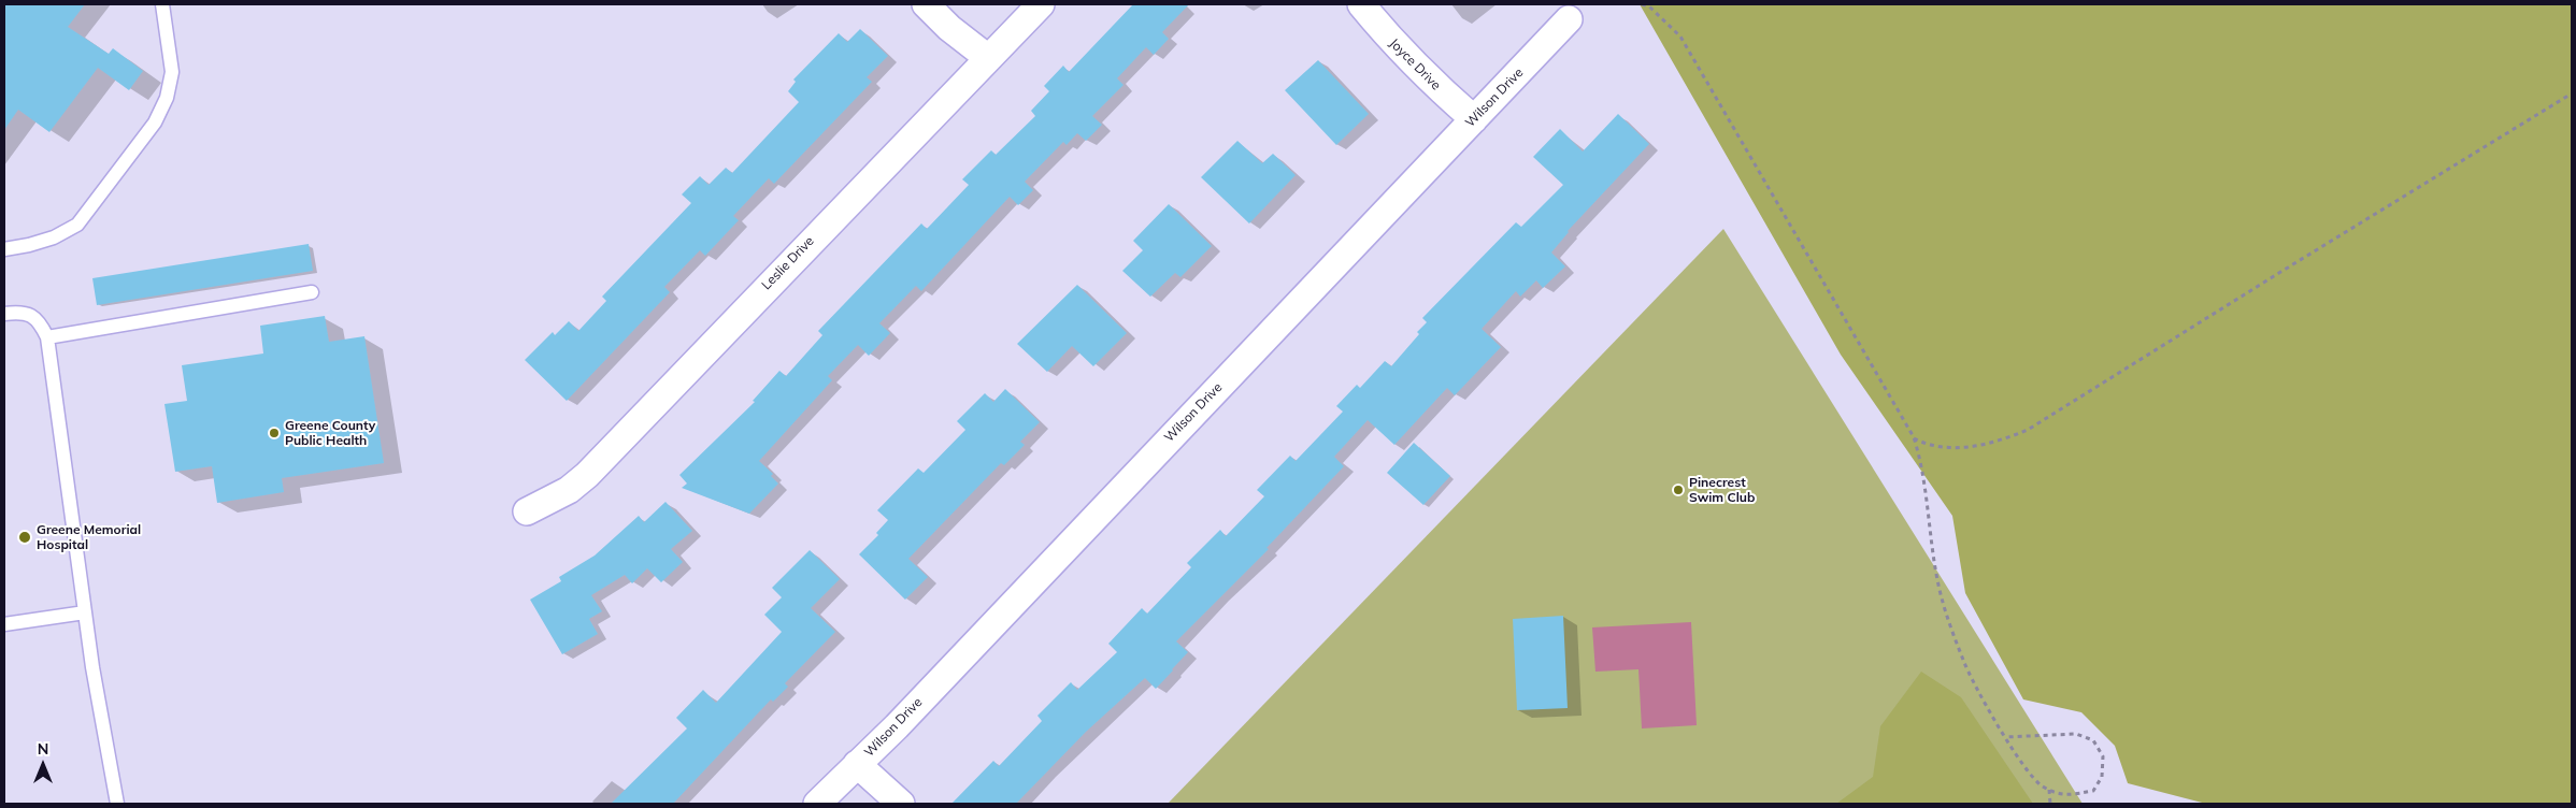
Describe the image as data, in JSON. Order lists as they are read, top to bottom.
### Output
{
  "streets": {
    "street": ["Joyce Drive", "Wilson Drive", "Leslie Drive"]
  },
  "crossings": [
    ["Joyce Drive", "Wilson Drive"]
  ],
  "places": ["Greene County Public Health", "Pinecrest Swim Club", "Greene Memorial Hospital"],
  "north": "top"
}
